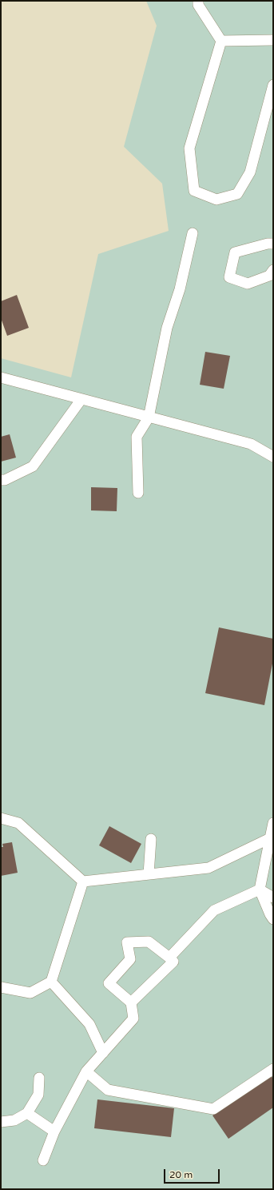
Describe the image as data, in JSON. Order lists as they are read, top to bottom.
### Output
{
  "scale_bar": "20 m"
}
